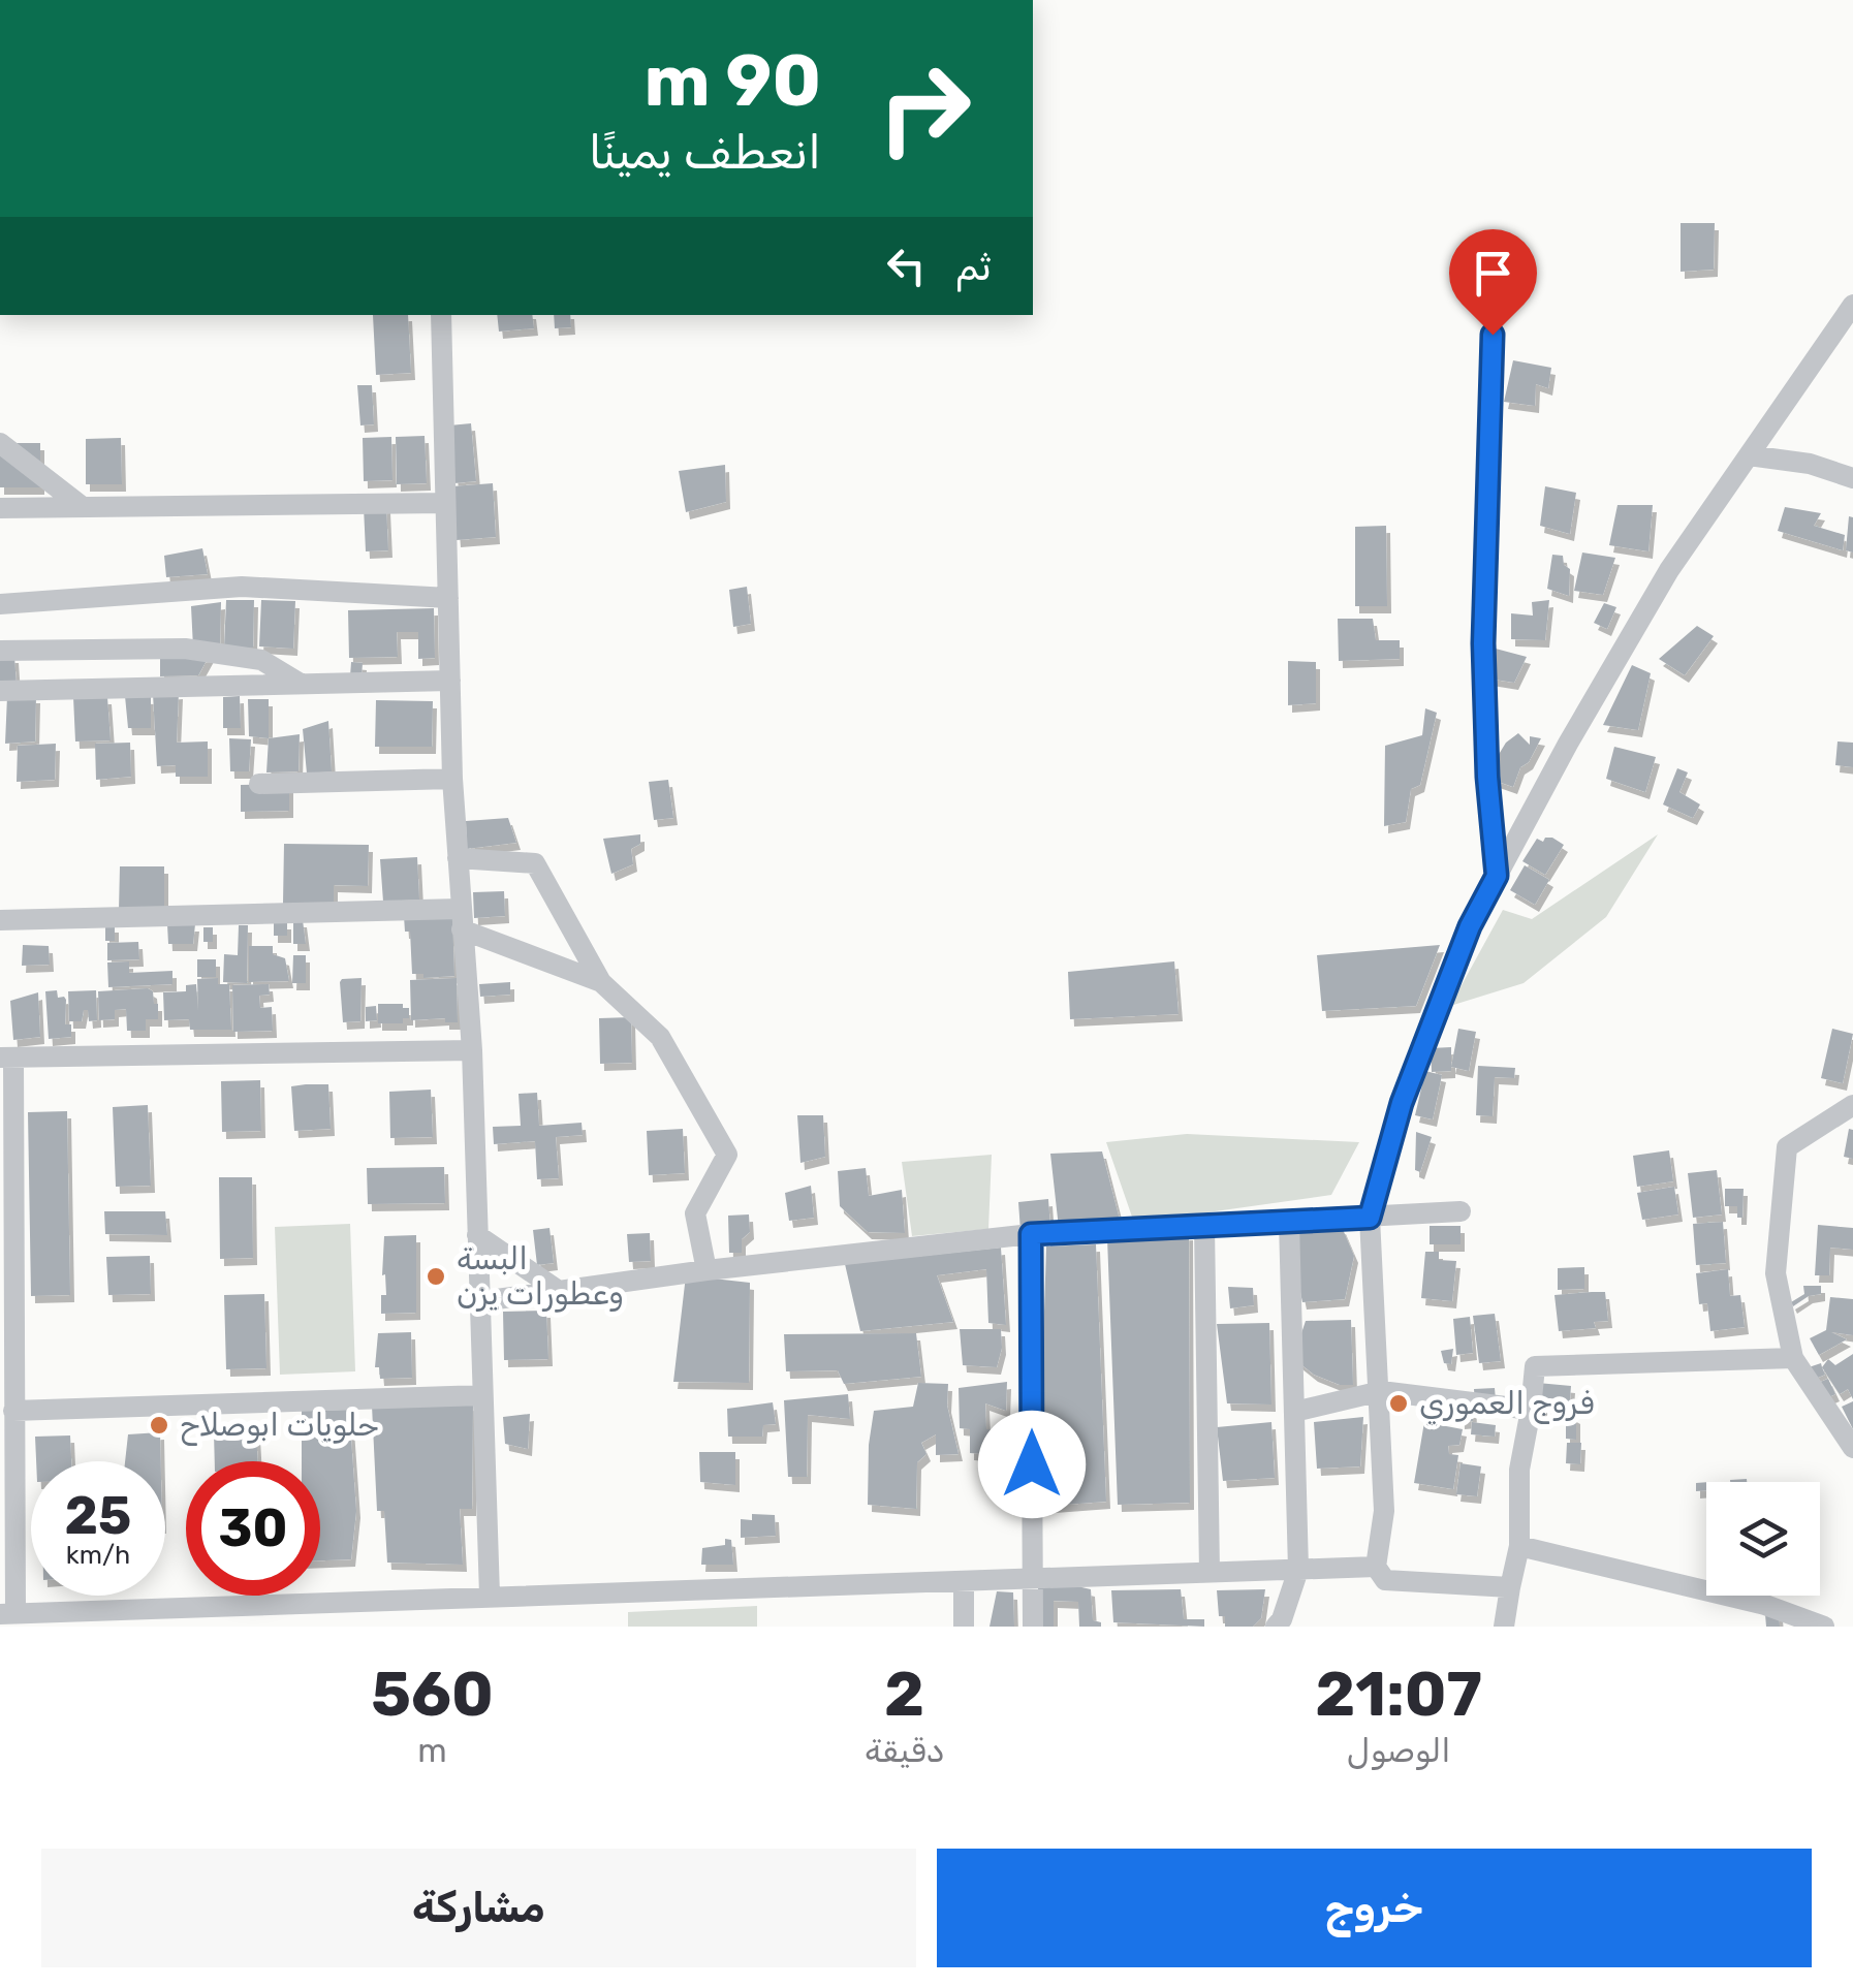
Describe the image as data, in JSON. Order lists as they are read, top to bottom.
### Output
{
  "places": ["البسة وعطورات يزن", "فروج العموري", "حلويات ابوصلاح"],
  "page": {
    "turn": ["90 m", "انعطف يمينًا"],
    "then": "ثم",
    "speed": "25 km/h",
    "limit": "30",
    "eta": [
      "21:07",
      "الوصول",
      "2",
      "دقيقة",
      "560",
      "m"
    ],
    "buttons": ["خروج", "مشاركة"]
  }
}
